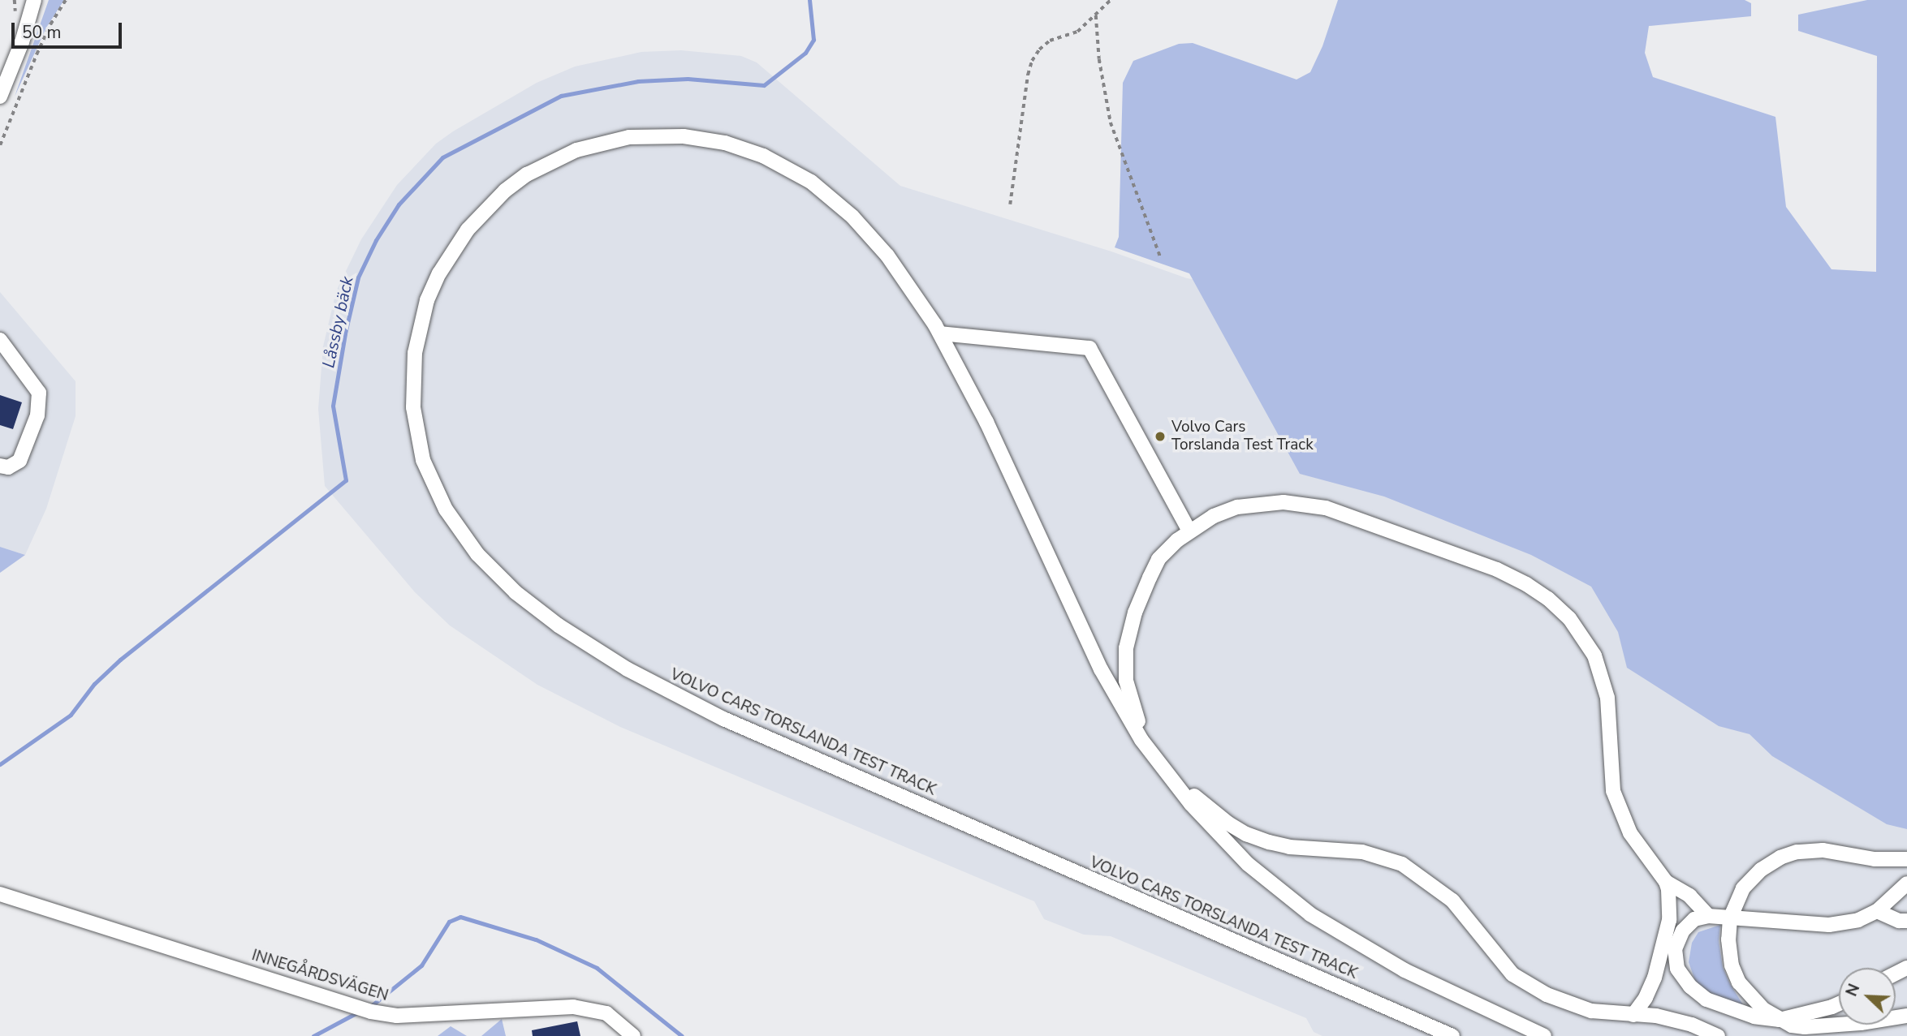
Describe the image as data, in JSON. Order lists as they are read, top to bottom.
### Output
{
  "streets": {
    "street": ["VOLVO CARS TORSLANDA TEST TRACK", "INNEGÅRDSVÄGEN"]
  },
  "water": ["Låssby bäck"],
  "places": ["Volvo Cars Torslanda Test Track"],
  "scale_bar": "50 m",
  "north": "top left"
}
